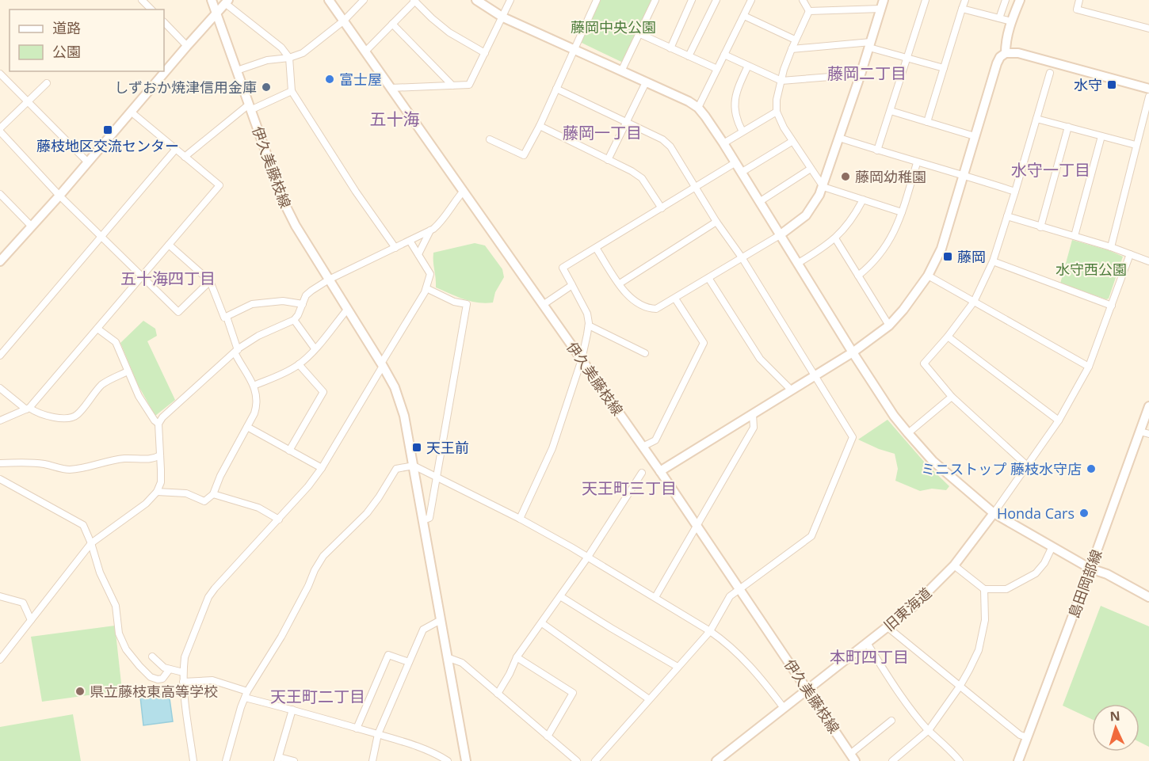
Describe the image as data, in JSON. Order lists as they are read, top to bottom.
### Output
{
  "streets": {
    "street": ["伊久美藤枝線", "島田岡部線", "旧東海道"]
  },
  "crossings": [
    ["伊久美藤枝線", "旧東海道"]
  ],
  "districts": [
    "藤岡二丁目",
    "五十海",
    "藤岡一丁目",
    "水守一丁目",
    "五十海四丁目",
    "天王町三丁目",
    "本町四丁目",
    "天王町二丁目"
  ],
  "parks": ["藤岡中央公園", "水守西公園"],
  "places": {
    "other": [
      "富士屋",
      "しずおか焼津信用金庫",
      "藤岡幼稚園",
      "ミニストップ 藤枝水守店",
      "Honda Cars",
      "県立藤枝東高等学校"
    ],
    "transit": [
      "水守",
      "藤枝地区交流センター",
      "藤岡",
      "天王前"
    ]
  },
  "legend": ["道路", "公園"],
  "north": "top"
}
